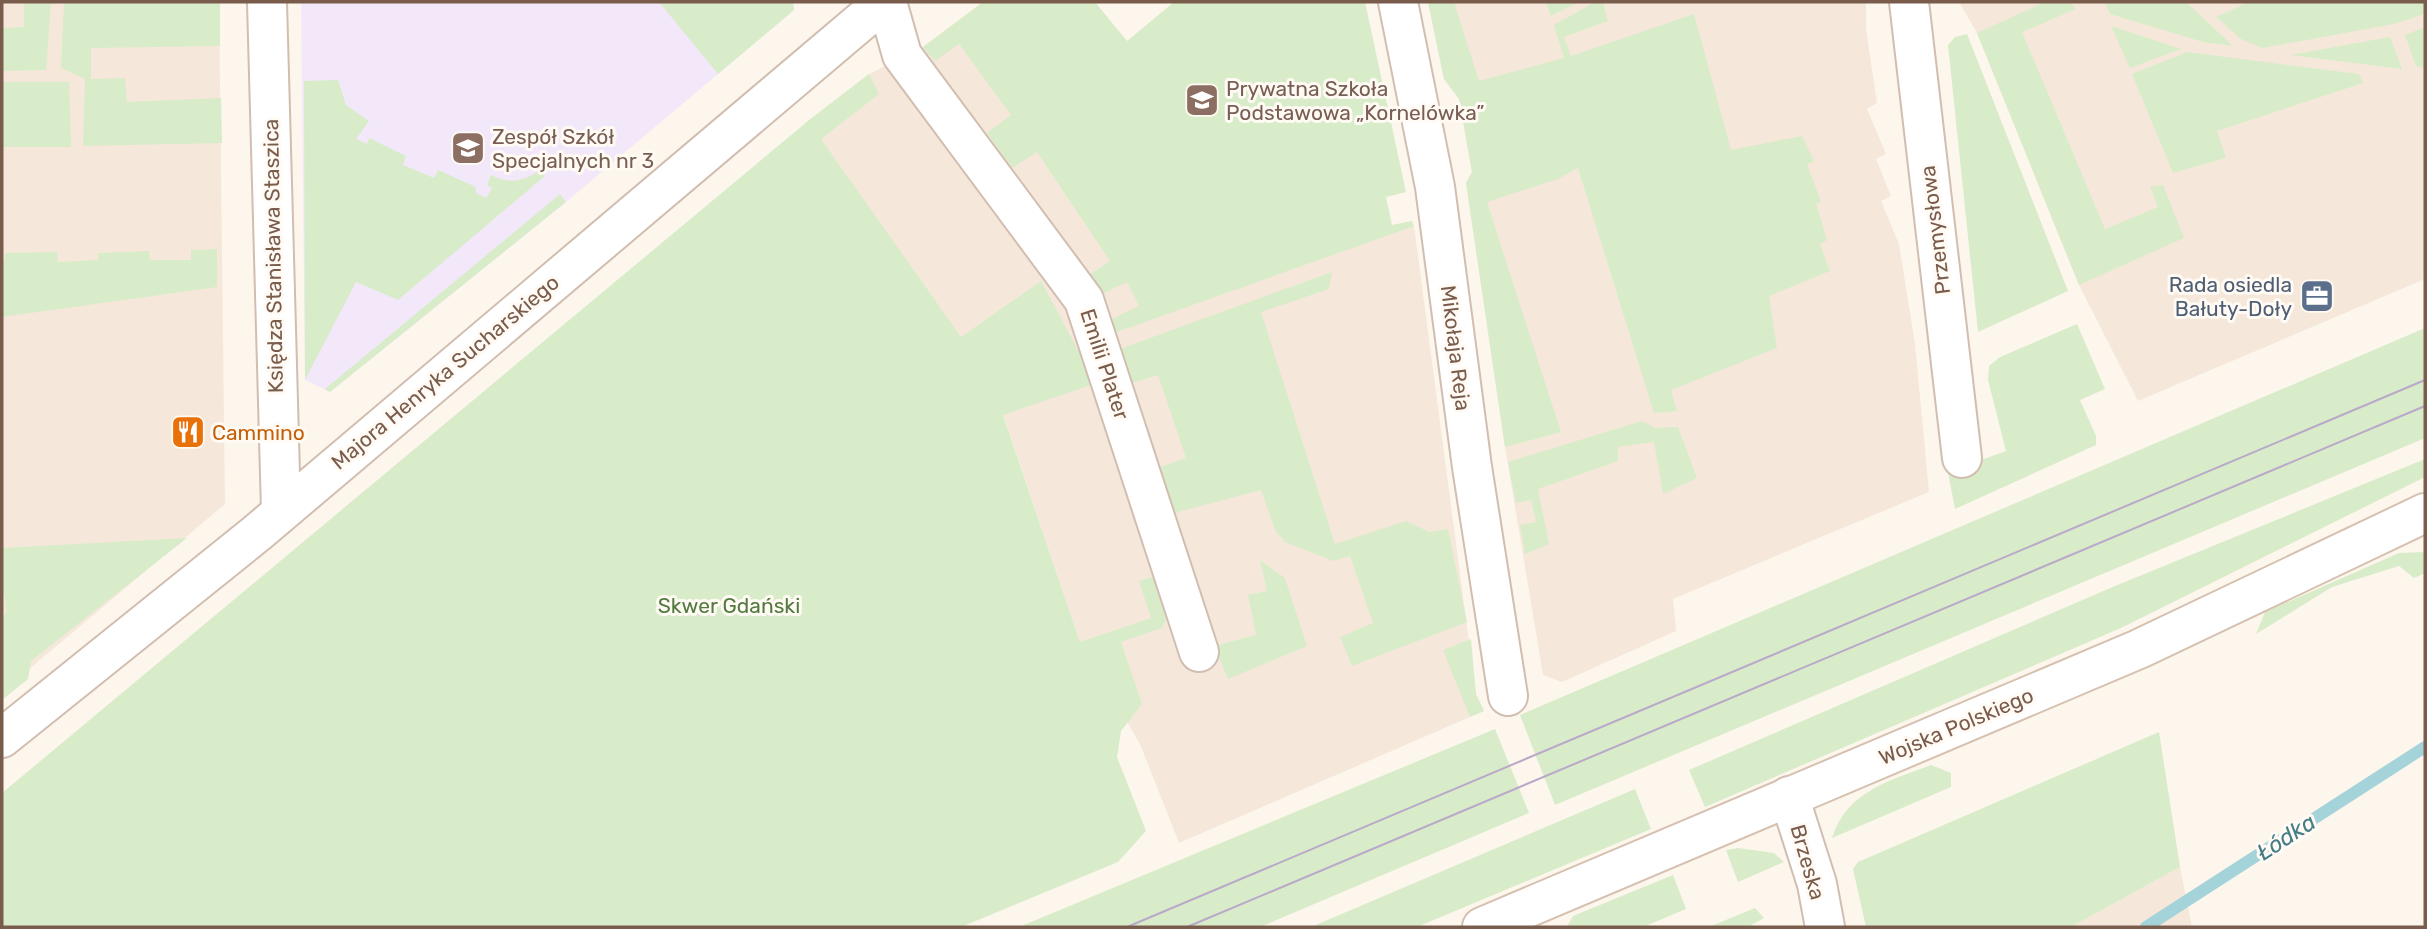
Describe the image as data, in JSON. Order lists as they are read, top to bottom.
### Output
{
  "streets": {
    "street": [
      "Przemysłowa",
      "Księdza Stanisława Staszica",
      "Mikołaja Reja",
      "Emilii Plater",
      "Majora Henryka Sucharskiego",
      "Wojska Polskiego",
      "Brzeska"
    ]
  },
  "crossings": [
    ["Księdza Stanisława Staszica", "Majora Henryka Sucharskiego"],
    ["Emilii Plater", "Majora Henryka Sucharskiego"],
    ["Wojska Polskiego", "Brzeska"]
  ],
  "water": ["Łódka"],
  "parks": ["Skwer Gdański"],
  "places": {
    "school or university": ["Prywatna Szkoła Podstawowa „Kornelówka”", "Zespół Szkół Specjalnych nr 3"],
    "office": ["Rada osiedla Bałuty-Doły"],
    "restaurant": ["Cammino"]
  }
}
